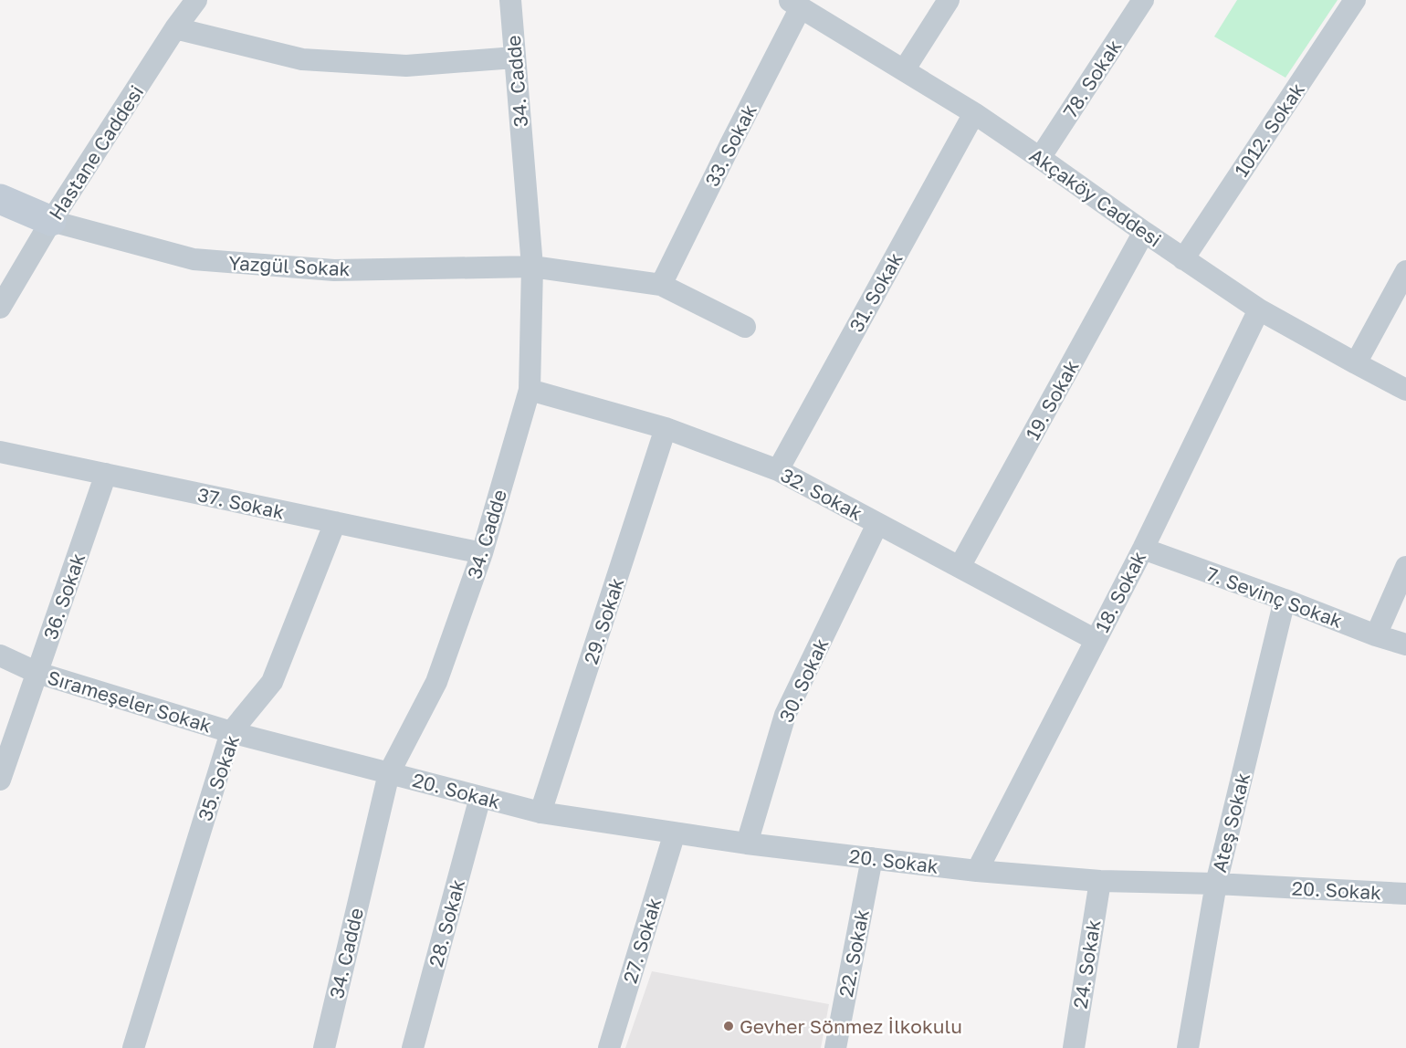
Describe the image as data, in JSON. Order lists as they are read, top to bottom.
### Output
{
  "streets": {
    "street": [
      "78. Sokak",
      "34. Cadde",
      "1012. Sokak",
      "33. Sokak",
      "Hastane Caddesi",
      "Akçaköy Caddesi",
      "Yazgül Sokak",
      "31. Sokak",
      "19. Sokak",
      "32. Sokak",
      "37. Sokak",
      "18. Sokak",
      "36. Sokak",
      "7. Sevinç Sokak",
      "29. Sokak",
      "30. Sokak",
      "Sırameşeler Sokak",
      "35. Sokak",
      "20. Sokak",
      "Ateş Sokak",
      "28. Sokak",
      "27. Sokak",
      "22. Sokak",
      "24. Sokak"
    ]
  },
  "crossings": [
    ["78. Sokak", "Akçaköy Caddesi"],
    ["34. Cadde", "Yazgül Sokak"],
    ["34. Cadde", "32. Sokak"],
    ["34. Cadde", "37. Sokak"],
    ["34. Cadde", "Sırameşeler Sokak"],
    ["34. Cadde", "20. Sokak"],
    ["1012. Sokak", "Akçaköy Caddesi"],
    ["33. Sokak", "Akçaköy Caddesi"],
    ["Hastane Caddesi", "Yazgül Sokak"],
    ["Akçaköy Caddesi", "31. Sokak"],
    ["Akçaköy Caddesi", "19. Sokak"],
    ["Akçaköy Caddesi", "18. Sokak"],
    ["31. Sokak", "32. Sokak"],
    ["19. Sokak", "32. Sokak"],
    ["32. Sokak", "18. Sokak"],
    ["32. Sokak", "29. Sokak"],
    ["32. Sokak", "30. Sokak"],
    ["37. Sokak", "36. Sokak"],
    ["37. Sokak", "35. Sokak"],
    ["18. Sokak", "7. Sevinç Sokak"],
    ["18. Sokak", "20. Sokak"],
    ["36. Sokak", "Sırameşeler Sokak"],
    ["7. Sevinç Sokak", "Ateş Sokak"],
    ["29. Sokak", "20. Sokak"],
    ["30. Sokak", "20. Sokak"],
    ["Sırameşeler Sokak", "35. Sokak"],
    ["Sırameşeler Sokak", "20. Sokak"],
    ["20. Sokak", "Ateş Sokak"],
    ["20. Sokak", "28. Sokak"],
    ["20. Sokak", "27. Sokak"],
    ["20. Sokak", "22. Sokak"],
    ["20. Sokak", "24. Sokak"]
  ],
  "places": ["Gevher Sönmez İlkokulu"]
}
